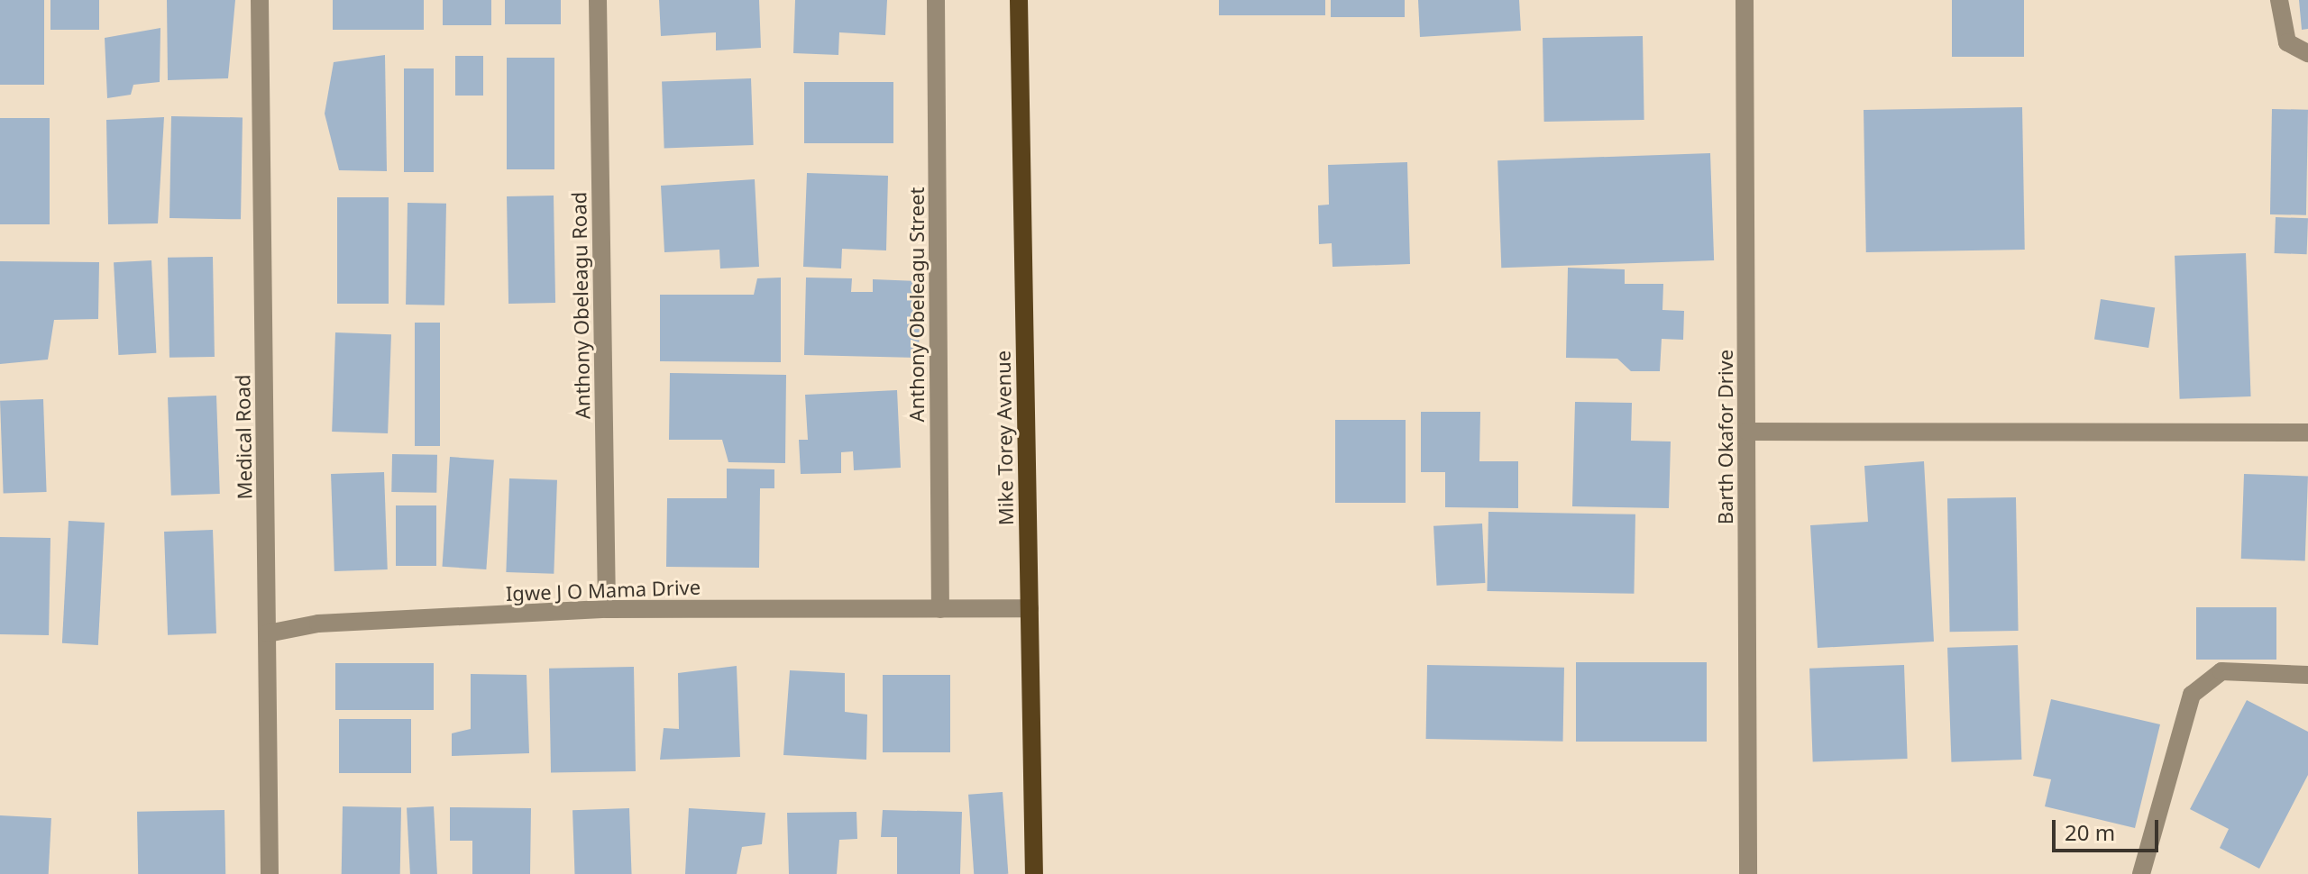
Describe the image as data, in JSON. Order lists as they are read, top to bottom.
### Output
{
  "streets": {
    "main road": ["Mike Torey Avenue"],
    "street": [
      "Anthony Obeleagu Street",
      "Anthony Obeleagu Road",
      "Medical Road",
      "Barth Okafor Drive",
      "Igwe J O Mama Drive"
    ]
  },
  "crossings": [
    ["Anthony Obeleagu Street", "Igwe J O Mama Drive"],
    ["Anthony Obeleagu Road", "Igwe J O Mama Drive"],
    ["Medical Road", "Igwe J O Mama Drive"],
    ["Mike Torey Avenue", "Igwe J O Mama Drive"]
  ],
  "scale_bar": "20 m"
}
